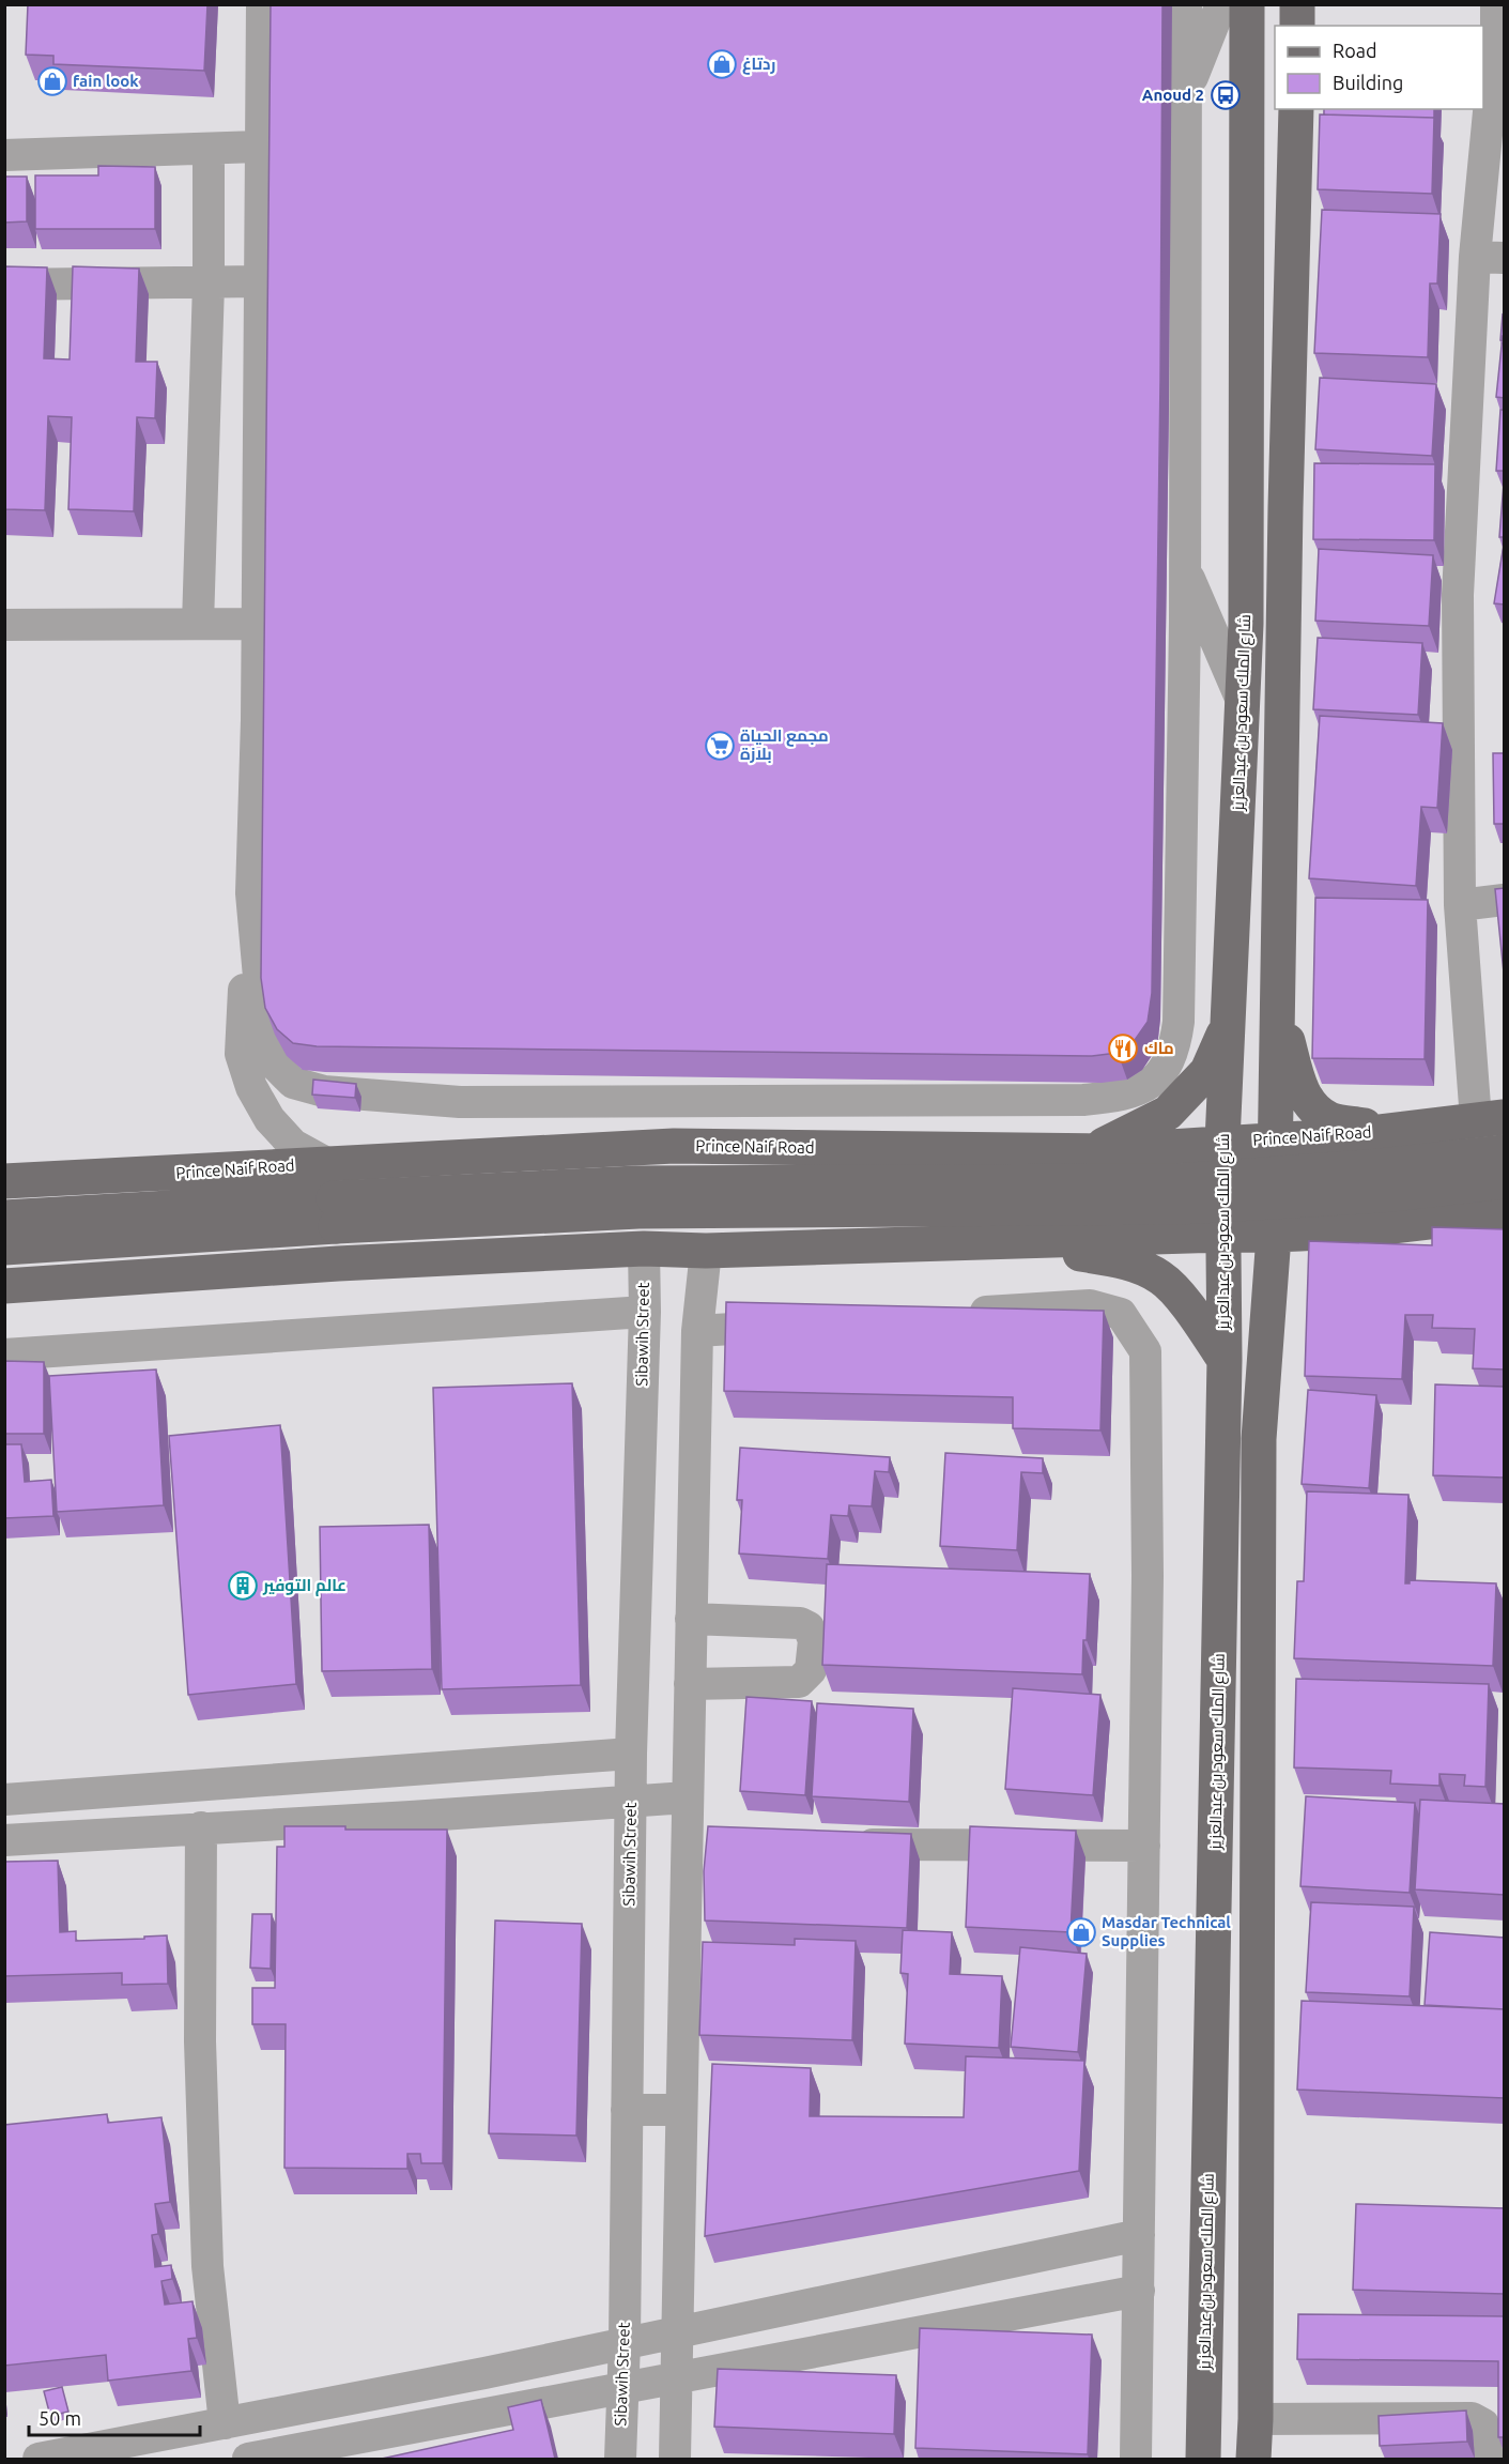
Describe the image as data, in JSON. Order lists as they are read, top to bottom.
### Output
{
  "streets": {
    "main road": ["شارع الملك سعود بن عبدالعزيز", "Prince Naif Road"],
    "street": ["Sibawih Street"]
  },
  "crossings": [
    ["شارع الملك سعود بن عبدالعزيز", "Prince Naif Road"]
  ],
  "places": {
    "shop": ["ردتاغ", "fain look", "Masdar Technical Supplies"],
    "bus stop": ["Anoud 2"],
    "supermarket": ["مجمع الحياة بلازة"],
    "restaurant": ["ماك"],
    "building": ["عالم التوفير"]
  },
  "legend": ["Road", "Building"],
  "scale_bar": "50 m"
}
